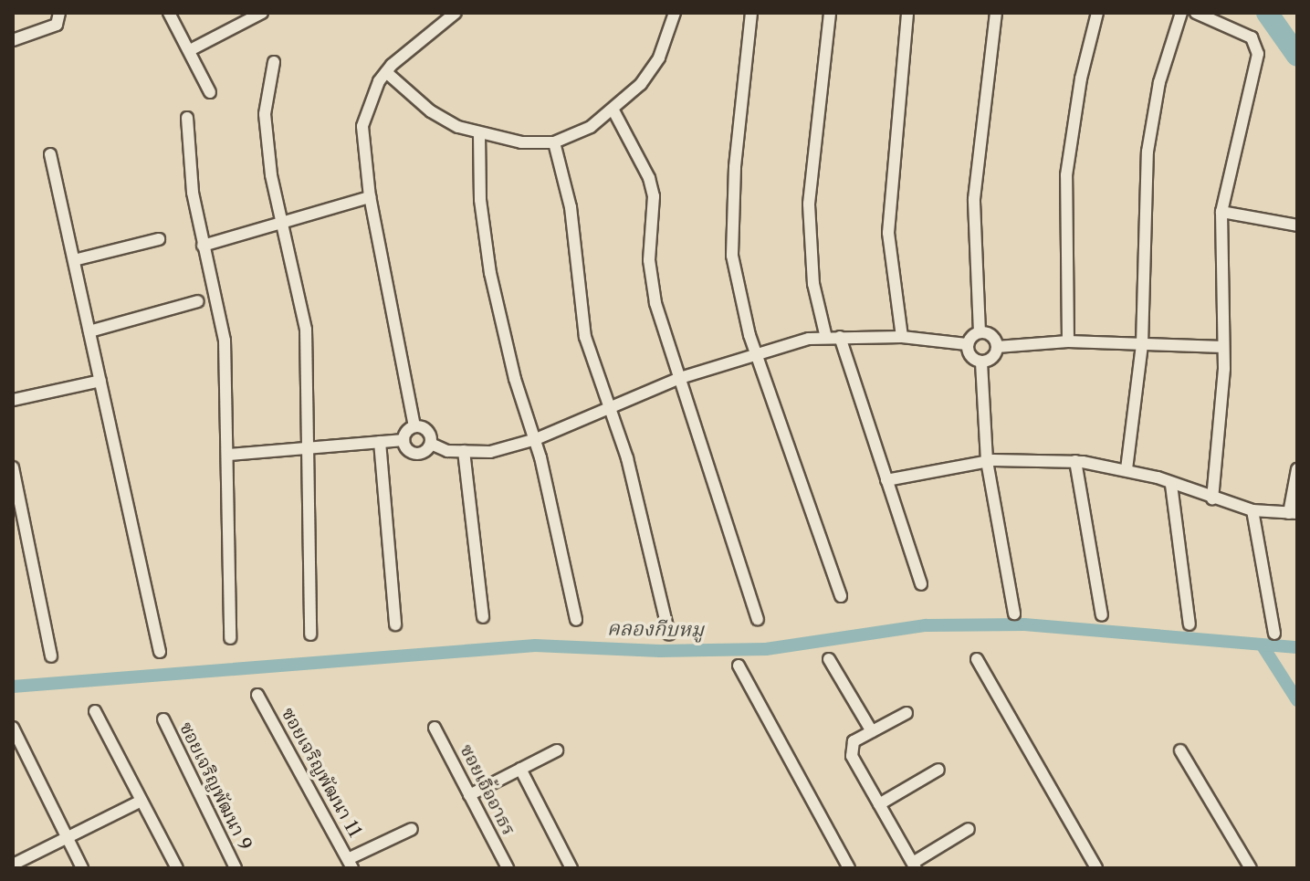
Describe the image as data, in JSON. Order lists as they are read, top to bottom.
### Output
{
  "streets": {
    "street": ["ซอยเจริญพัฒนา 11", "ซอยเจริญพัฒนา 9", "ซอยเอิ้ออาธร"]
  },
  "water": ["คลองกีบหมู"]
}
